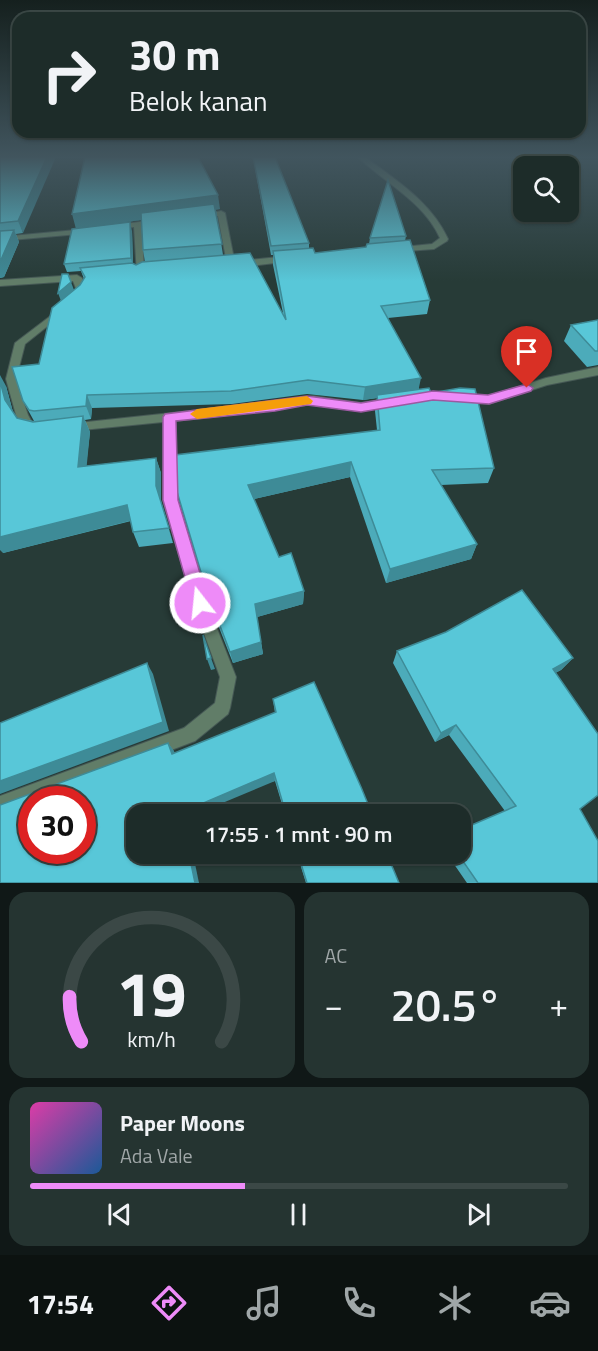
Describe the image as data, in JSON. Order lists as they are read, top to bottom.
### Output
{
  "page": {
    "turn": ["30 m", "Belok kanan"],
    "limit": "30",
    "trip": "17:55 · 1 mnt · 90 m",
    "tile": "AC",
    "heat": ["−", "20.5°", "+"],
    "song": ["Paper Moons", "Ada Vale"],
    "tabs": "17:54",
    "gauge": ["19", "km/h"]
  }
}
